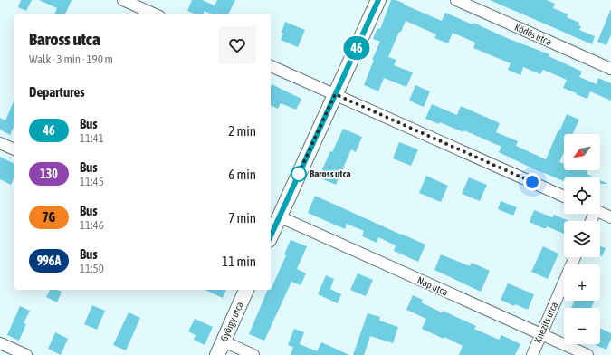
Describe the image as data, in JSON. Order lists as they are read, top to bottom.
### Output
{
  "streets": {
    "street": [
      "Ködös utca",
      "Nap utca",
      "György utca",
      "Knézits utca"
    ]
  },
  "crossings": [
    ["Nap utca", "Knézits utca"]
  ],
  "places": ["Baross utca"],
  "lines": ["bus line 46"],
  "north": "bottom left",
  "page": {
    "on_map": "46",
    "heading": [
      ["Baross utca", "Walk · 3 min · 190 m"],
      "Departures"
    ],
    "list": [
      {
        "mark": "46",
        "name": "Bus",
        "note": "11:41",
        "value": "2 min"
      },
      {
        "mark": "130",
        "name": "Bus",
        "note": "11:45",
        "value": "6 min"
      },
      {
        "mark": "7G",
        "name": "Bus",
        "note": "11:46",
        "value": "7 min"
      },
      {
        "mark": "996A",
        "name": "Bus",
        "note": "11:50",
        "value": "11 min"
      }
    ],
    "map_buttons": ["+", "−"]
  }
}
